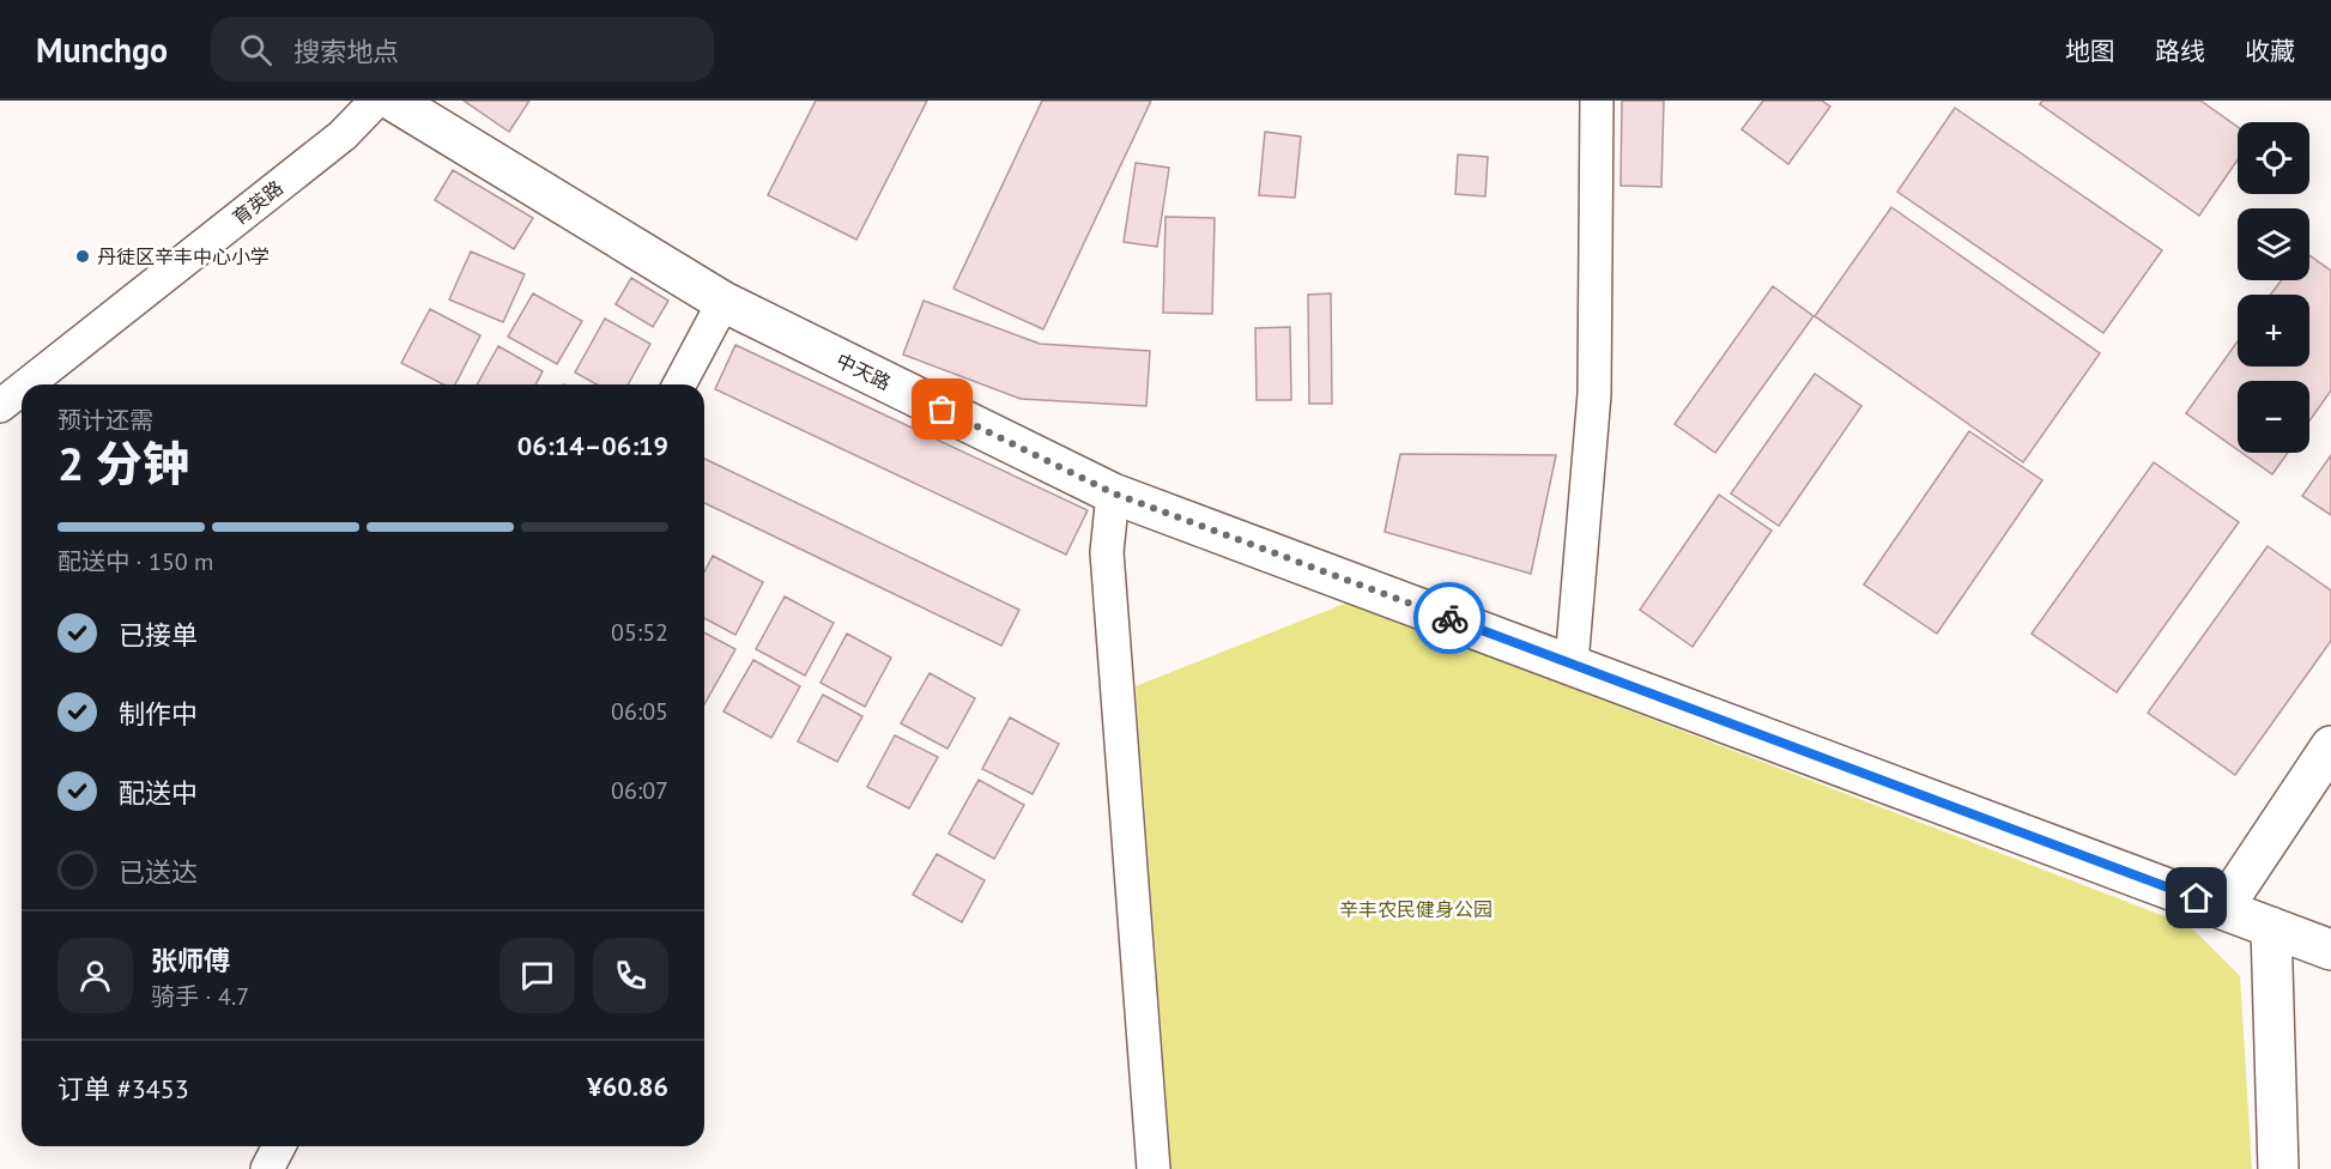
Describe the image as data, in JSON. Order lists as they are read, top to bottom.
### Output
{
  "streets": {
    "main road": ["中天路"],
    "street": ["育英路"]
  },
  "parks": ["辛丰农民健身公园"],
  "places": ["丹徒区辛丰中心小学"],
  "page": {
    "header": "Munchgo",
    "search": "搜索地点",
    "nav": ["地图", "路线", "收藏"],
    "map_buttons": ["+", "−"],
    "heading": ["2 分钟", "预计还需", "06:14–06:19"],
    "panel": [
      "张师傅",
      "骑手 · 4.7",
      "订单 #3453",
      "¥60.86"
    ],
    "bar": "配送中 · 150 m",
    "list": [
      ["已接单", "05:52"],
      ["制作中", "06:05"],
      ["配送中", "06:07"],
      "已送达"
    ]
  }
}
